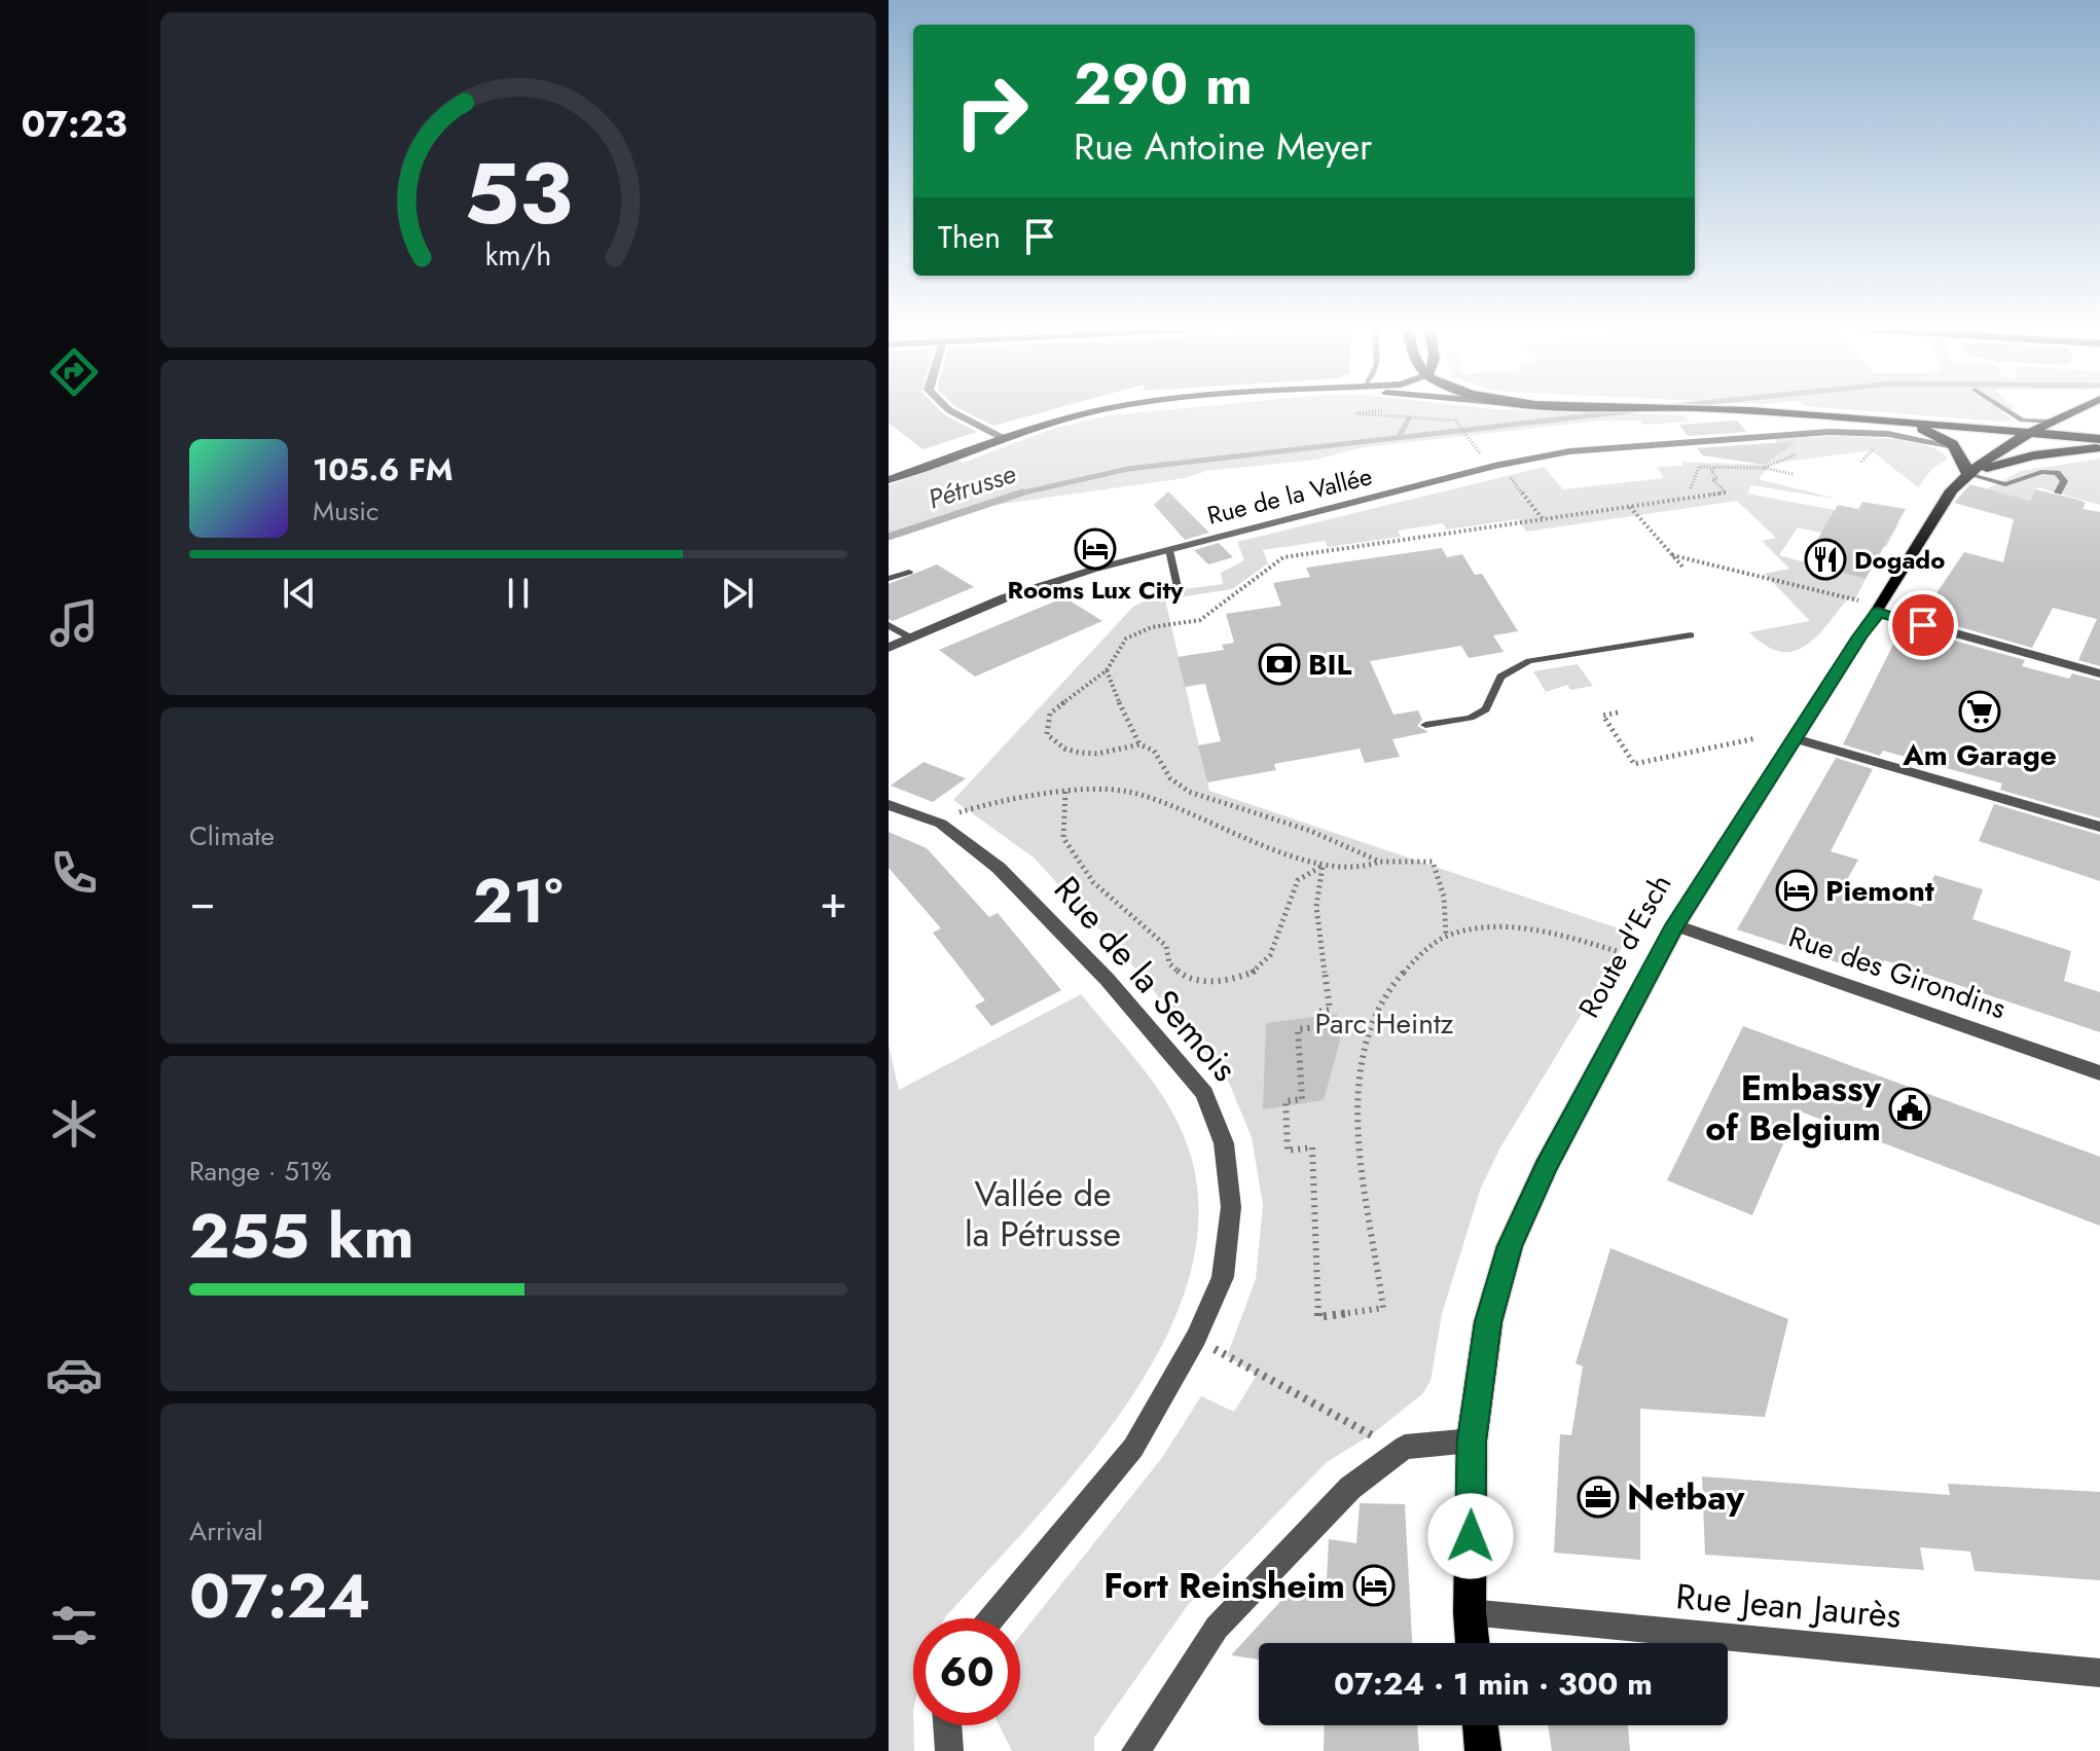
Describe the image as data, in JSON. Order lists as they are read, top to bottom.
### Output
{
  "streets": {
    "main road": ["Route d'Esch"],
    "street": [
      "Rue de la Vallée",
      "Rue des Girondins",
      "Rue de la Semois",
      "Rue Jean Jaurès"
    ]
  },
  "crossings": [
    ["Route d'Esch", "Rue des Girondins"],
    ["Route d'Esch", "Rue Jean Jaurès"]
  ],
  "water": ["Pétrusse"],
  "parks": ["Parc Heintz", "Vallée de la Pétrusse"],
  "places": {
    "hotel": ["Rooms Lux City", "Piemont", "Fort Reinsheim"],
    "restaurant": ["Dogado"],
    "bank": ["BIL"],
    "supermarket": ["Am Garage"],
    "public building": ["Embassy of Belgium"],
    "office": ["Netbay"]
  },
  "page": {
    "tabs": "07:23",
    "turn": ["290 m", "Rue Antoine Meyer"],
    "then": "Then",
    "song": ["105.6 FM", "Music"],
    "tile": [
      "Climate",
      ["Range · 51%", "255 km"],
      ["Arrival", "07:24"]
    ],
    "heat": ["−", "21°", "+"],
    "limit": "60",
    "trip": "07:24 · 1 min · 300 m",
    "gauge": ["53", "km/h"]
  }
}
